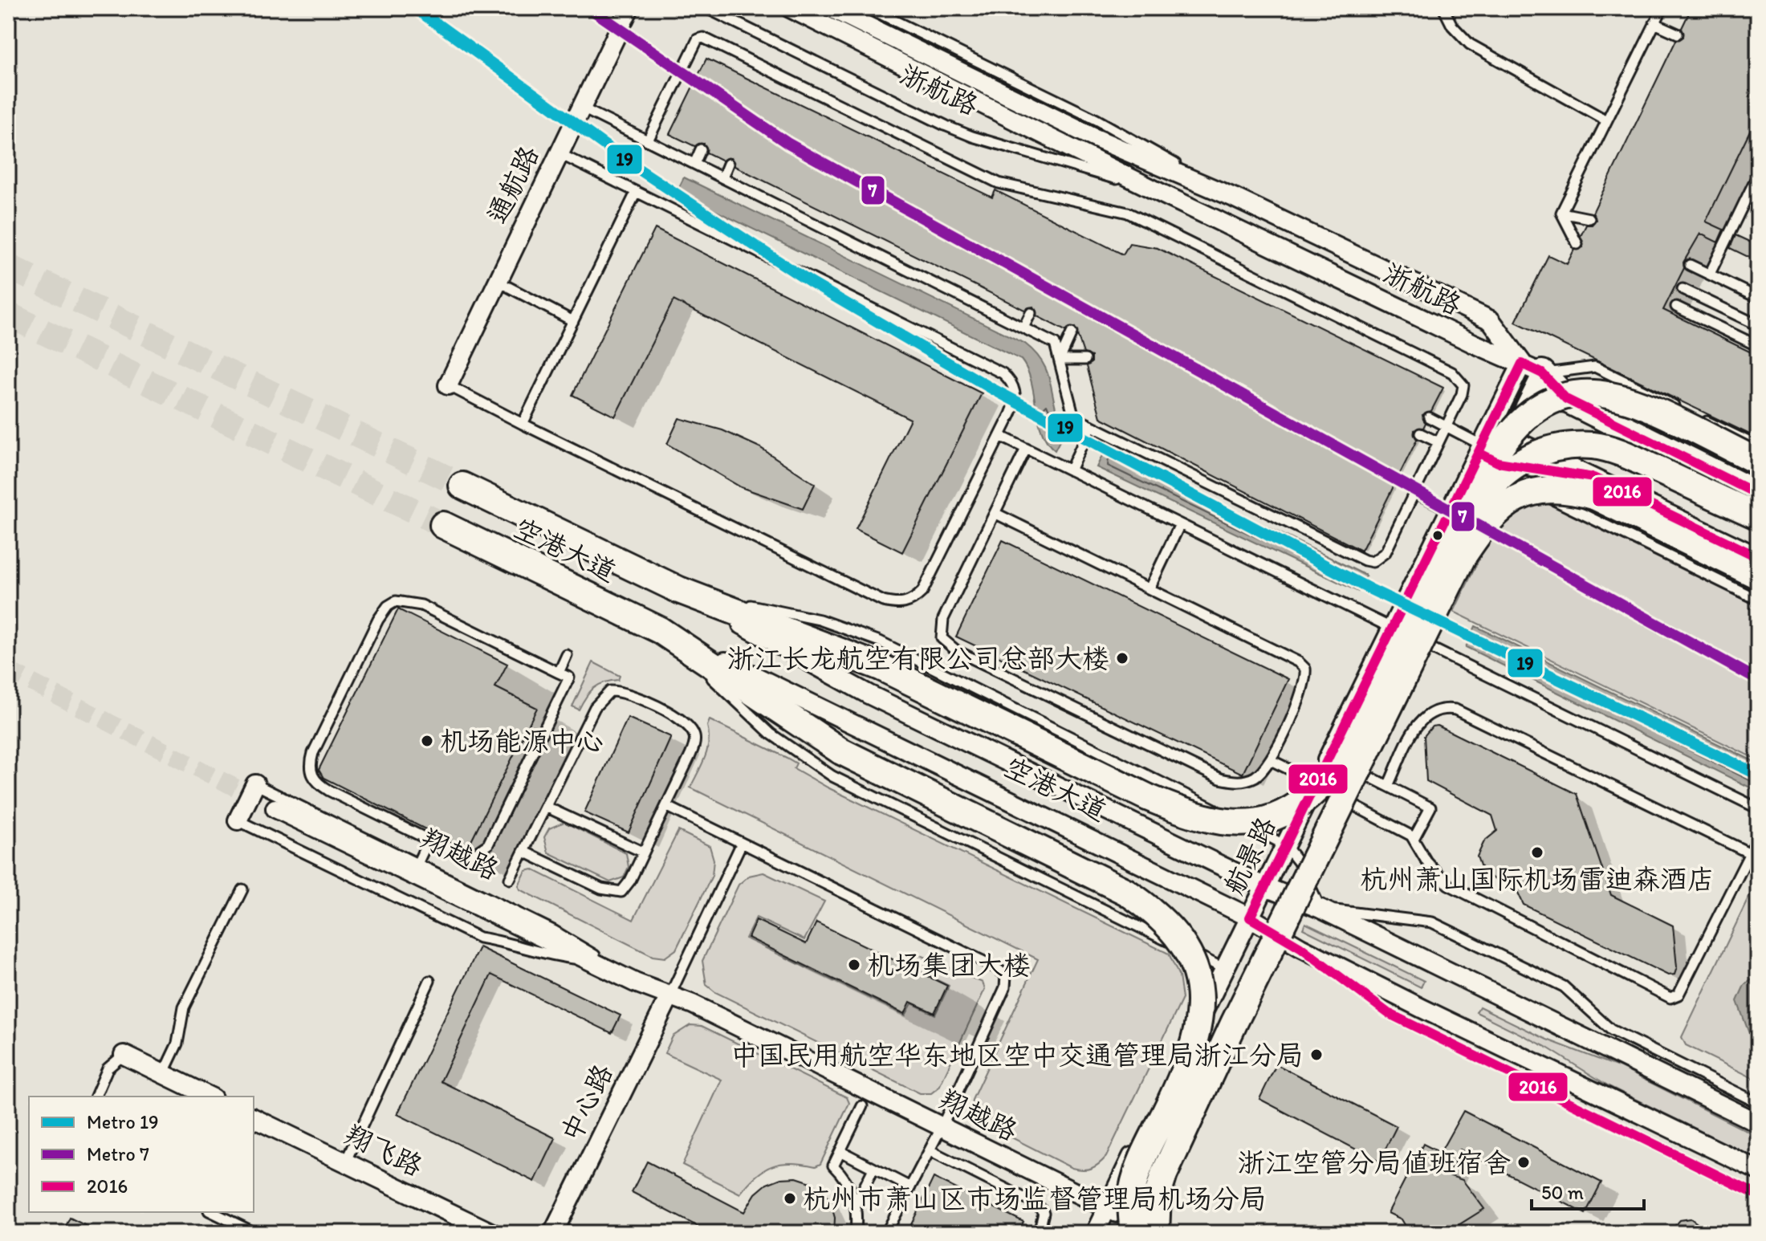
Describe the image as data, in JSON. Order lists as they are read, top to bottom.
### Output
{
  "streets": {
    "main road": ["空港大道"],
    "street": [
      "浙航路",
      "通航路",
      "翔越路",
      "航景路",
      "中心路",
      "翔飞路"
    ]
  },
  "crossings": [
    ["浙航路", "航景路"],
    ["空港大道", "翔越路"],
    ["空港大道", "航景路"],
    ["翔越路", "航景路"],
    ["翔越路", "中心路"]
  ],
  "places": [
    "浙江长龙航空有限公司总部大楼",
    "机场能源中心",
    "杭州萧山国际机场雷迪森酒店",
    "机场集团大楼",
    "中国民用航空华东地区空中交通管理局浙江分局",
    "浙江空管分局值班宿舍",
    "杭州市萧山区市场监督管理局机场分局"
  ],
  "lines": ["metro line 19", "metro line 7", "transit line 2016"],
  "legend": ["Metro 19", "Metro 7", "2016"],
  "scale_bar": "50 m"
}
